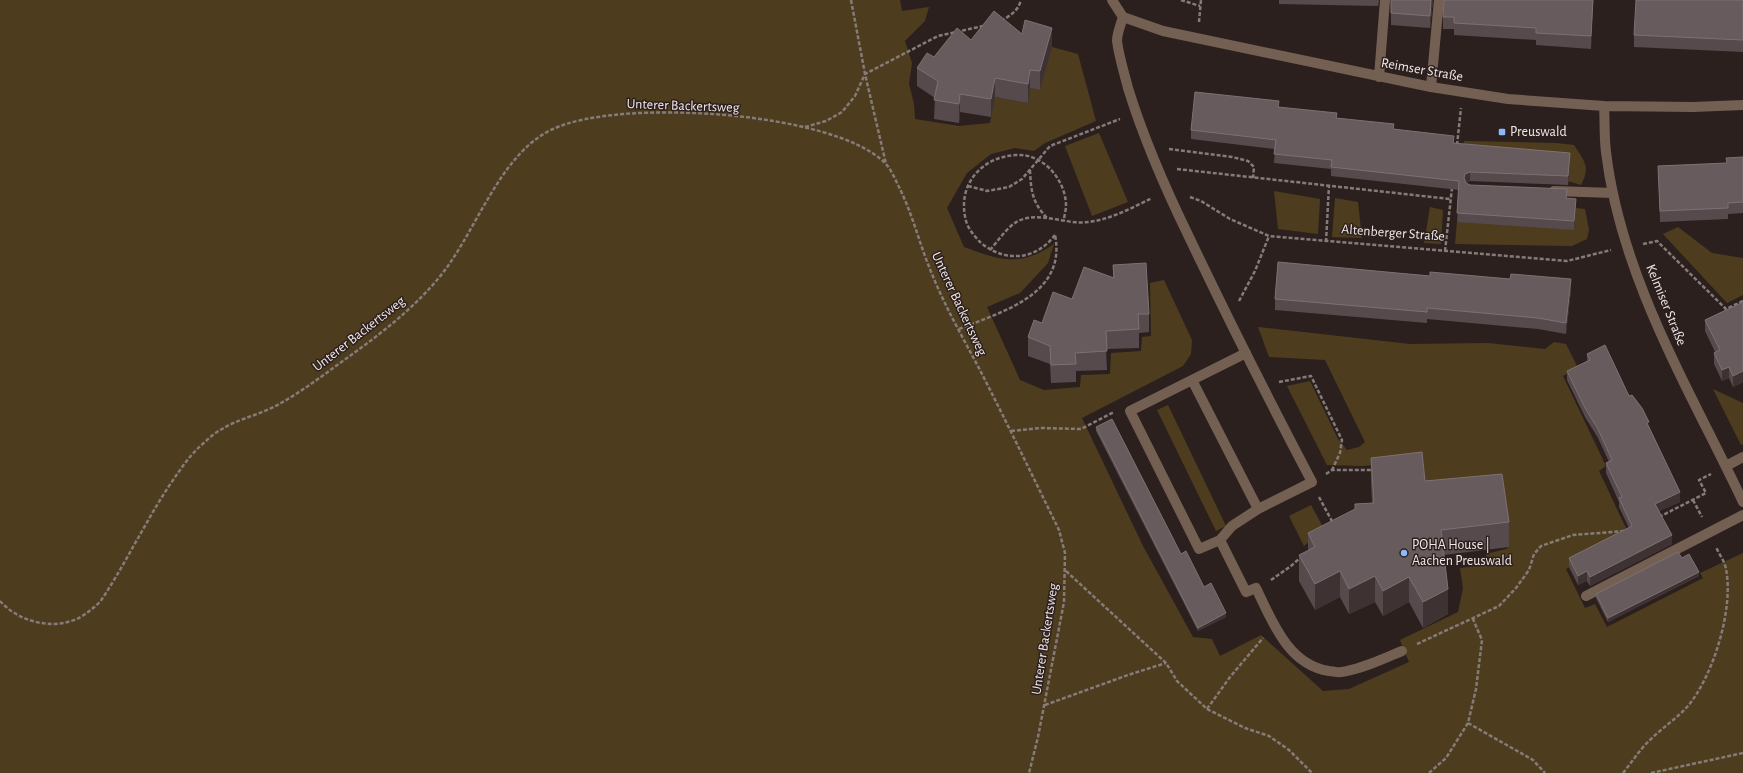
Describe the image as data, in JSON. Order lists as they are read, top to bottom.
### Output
{
  "streets": {
    "street": ["Reimser Straße", "Kelmiser Straße"],
    "path": ["Unterer Backertsweg", "Altenberger Straße"]
  },
  "crossings": [
    ["Reimser Straße", "Kelmiser Straße"],
    ["Altenberger Straße", "Kelmiser Straße"]
  ],
  "places": {
    "transit": ["Preuswald"],
    "other": ["POHA House | Aachen Preuswald"]
  }
}
